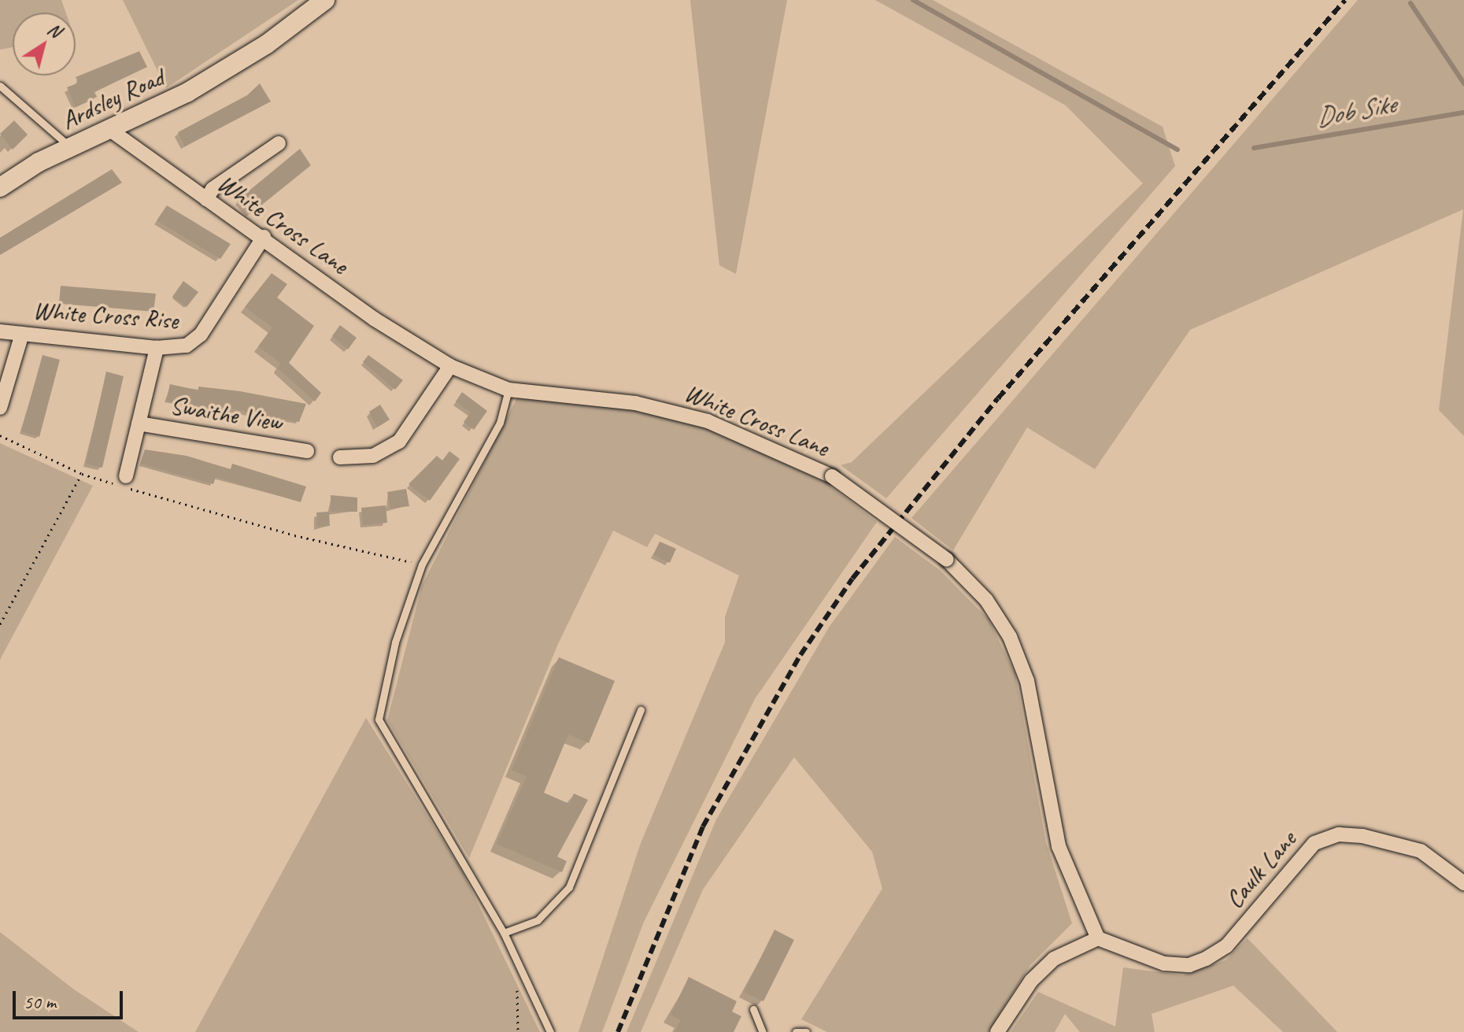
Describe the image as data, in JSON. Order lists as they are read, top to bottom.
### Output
{
  "streets": {
    "main road": ["Ardsley Road"],
    "street": [
      "White Cross Lane",
      "White Cross Rise",
      "Swaithe View",
      "Caulk Lane"
    ]
  },
  "crossings": [
    ["Ardsley Road", "White Cross Lane"],
    ["White Cross Lane", "White Cross Rise"],
    ["White Cross Lane", "Caulk Lane"]
  ],
  "water": ["Dob Sike"],
  "scale_bar": "50 m",
  "north": "top right"
}
